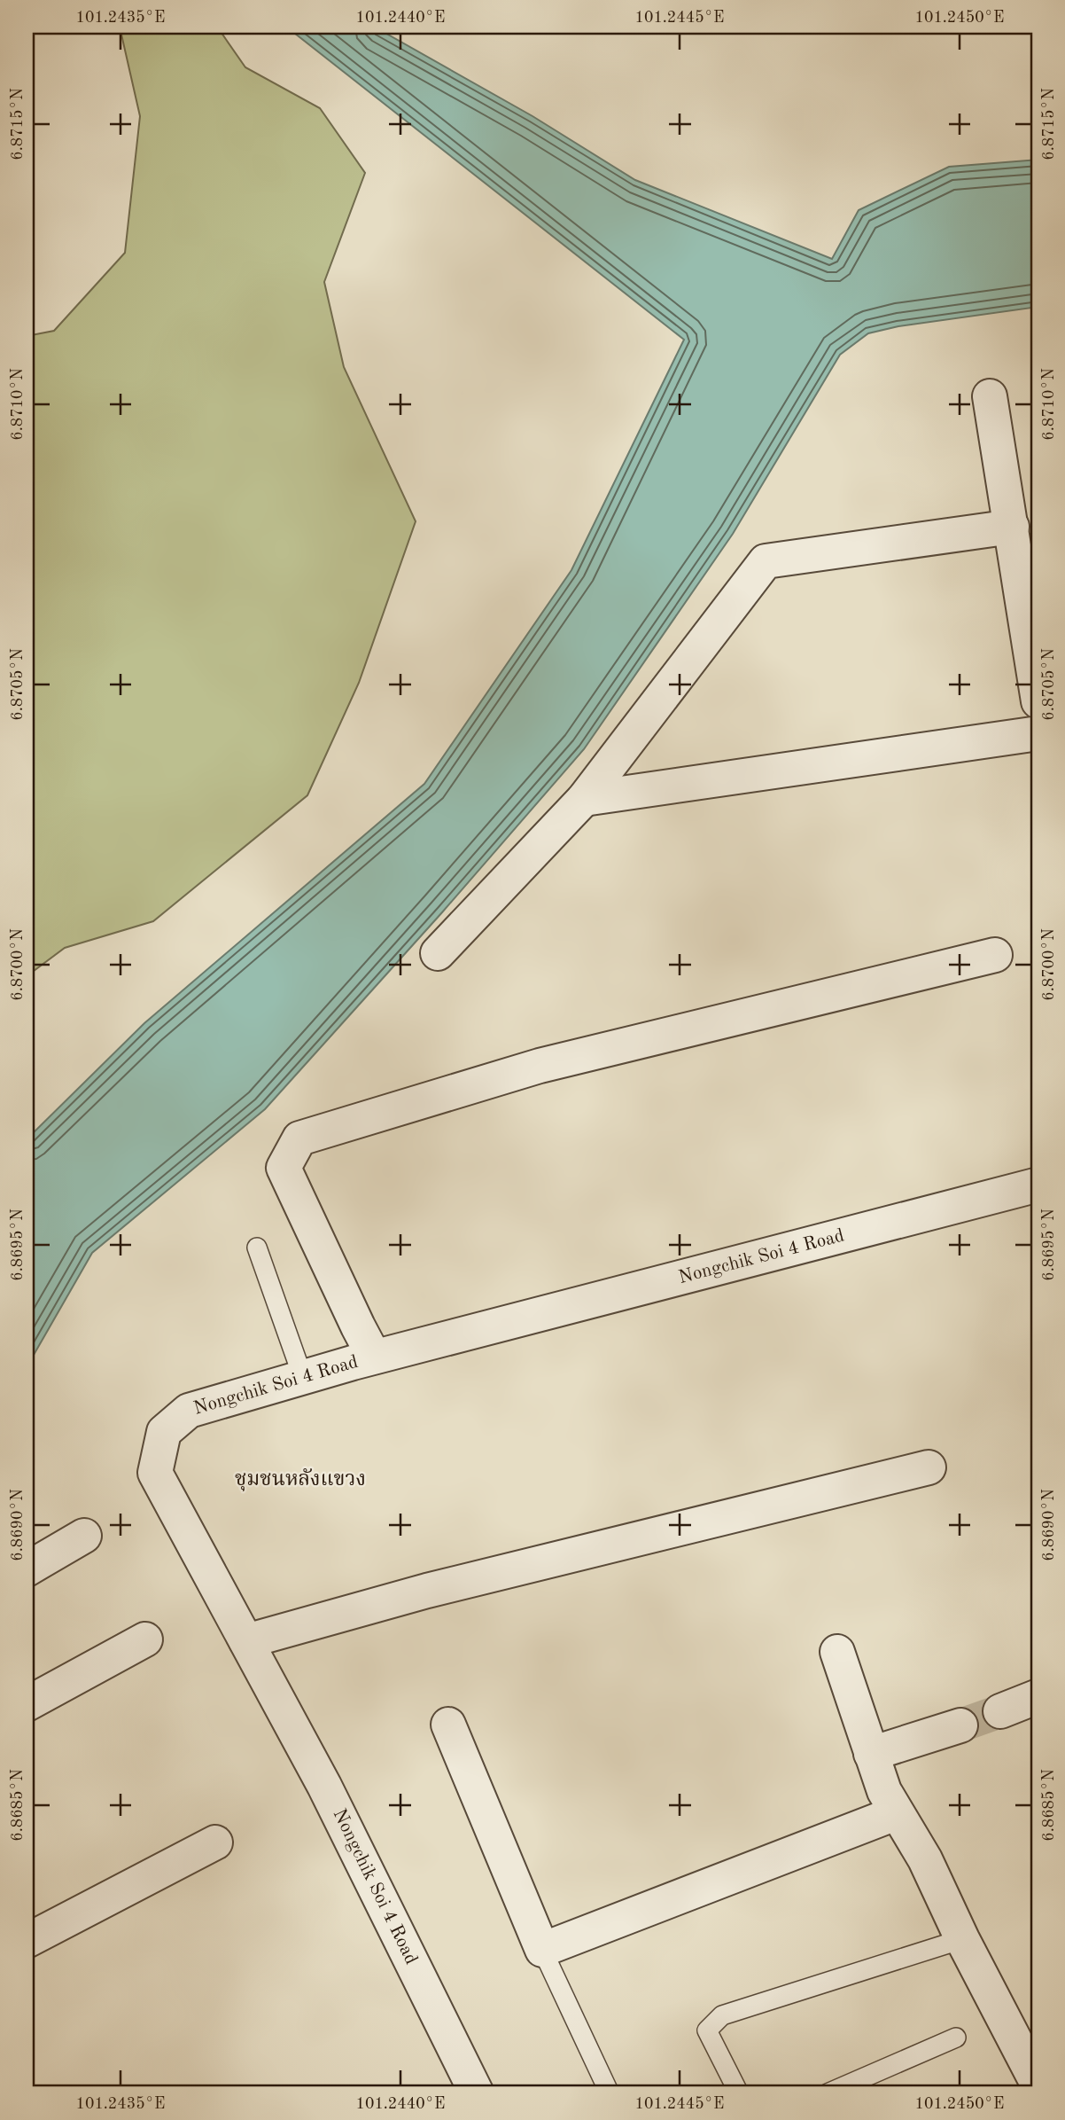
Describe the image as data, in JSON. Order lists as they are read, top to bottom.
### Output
{
  "streets": {
    "street": ["Nongchik Soi 4 Road"]
  },
  "districts": ["ชุมชนหลังแขวง"],
  "coordinates": [
    "101.2435°E",
    "101.2440°E",
    "101.2445°E",
    "101.2450°E",
    "6.8715°N",
    "6.8710°N",
    "6.8705°N",
    "6.8700°N",
    "6.8695°N",
    "6.8690°N",
    "6.8685°N"
  ]
}
